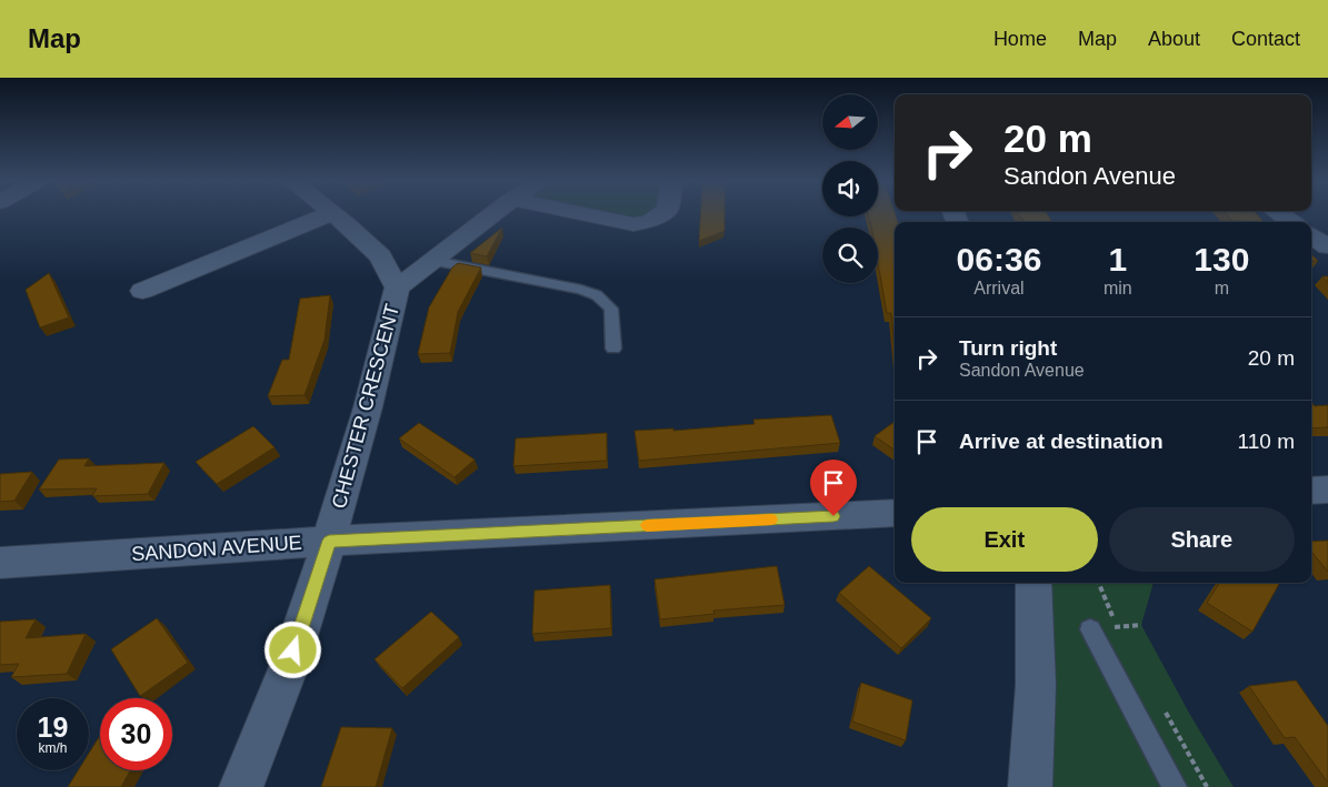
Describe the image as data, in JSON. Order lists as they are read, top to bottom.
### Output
{
  "streets": {
    "street": ["CHESTER CRESCENT", "SANDON AVENUE"]
  },
  "crossings": [
    ["CHESTER CRESCENT", "SANDON AVENUE"]
  ],
  "north": "left",
  "page": {
    "header": "Map",
    "nav": [
      "Home",
      "Map",
      "About",
      "Contact"
    ],
    "turn": ["20 m", "Sandon Avenue"],
    "eta": [
      "06:36",
      "Arrival",
      "1",
      "min",
      "130",
      "m"
    ],
    "list": [
      {
        "name": "Turn right",
        "note": "Sandon Avenue",
        "value": "20 m"
      },
      {
        "name": "Arrive at destination",
        "value": "110 m"
      }
    ],
    "buttons": ["Exit", "Share"],
    "speed": "19 km/h",
    "limit": "30"
  }
}
